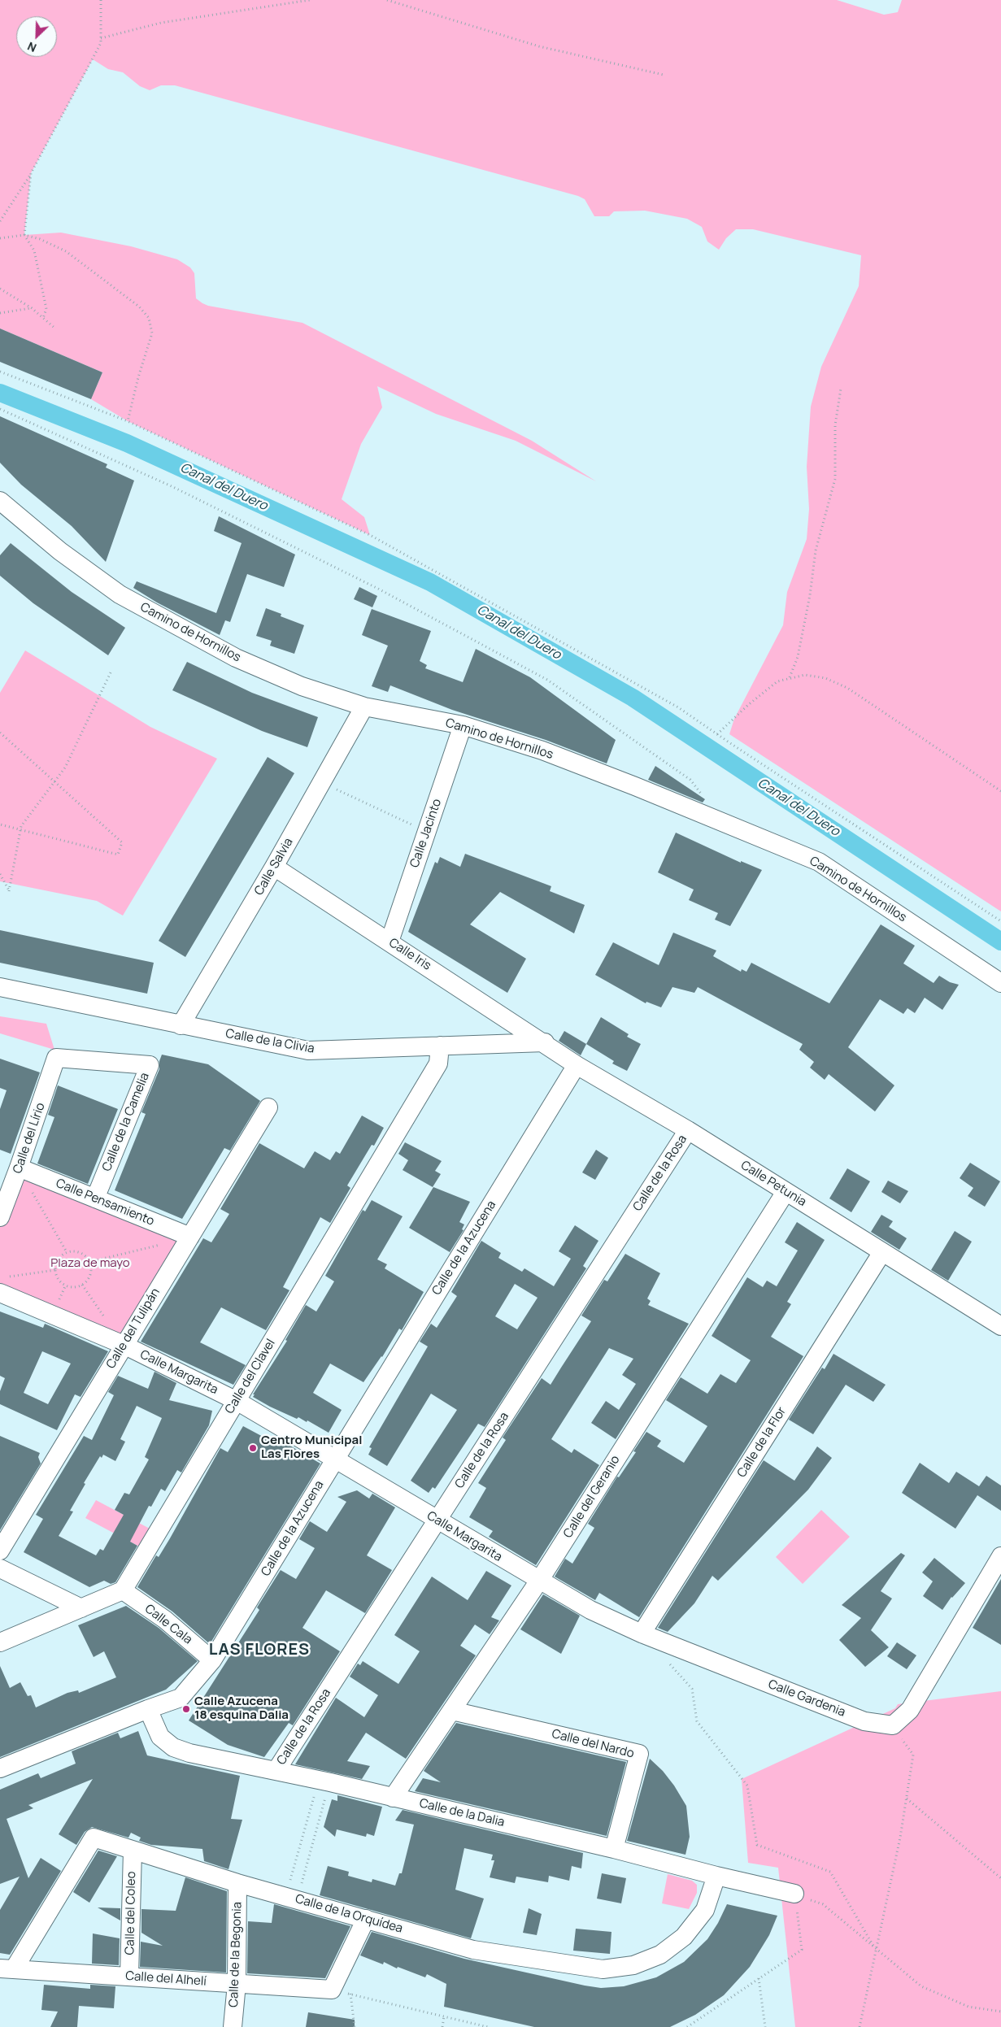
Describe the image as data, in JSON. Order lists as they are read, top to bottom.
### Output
{
  "streets": {
    "street": [
      "Camino de Hornillos",
      "Calle Jacinto",
      "Calle Salvia",
      "Calle Iris",
      "Calle de la Clivia",
      "Calle de la Camelia",
      "Calle del Lírio",
      "Calle de la Rosa",
      "Calle Petunia",
      "Calle Pensamiento",
      "Calle de la Azucena",
      "Calle del Tulipán",
      "Calle Margarita",
      "Calle del Clavel",
      "Calle de la Flor",
      "Calle del Geranio",
      "Calle Cala",
      "Calle Gardenia",
      "Calle del Nardo",
      "Calle de la Dalia",
      "Calle del Coleo",
      "Calle de la Orquídea",
      "Calle de la Begonia",
      "Calle del Alhelí"
    ]
  },
  "crossings": [
    ["Camino de Hornillos", "Calle Jacinto"],
    ["Camino de Hornillos", "Calle Salvia"],
    ["Calle Jacinto", "Calle Iris"],
    ["Calle Salvia", "Calle Iris"],
    ["Calle Salvia", "Calle de la Clivia"],
    ["Calle Iris", "Calle de la Clivia"],
    ["Calle Iris", "Calle Petunia"],
    ["Calle de la Clivia", "Calle Petunia"],
    ["Calle de la Clivia", "Calle del Clavel"],
    ["Calle de la Camelia", "Calle del Lírio"],
    ["Calle de la Camelia", "Calle Pensamiento"],
    ["Calle del Lírio", "Calle Pensamiento"],
    ["Calle de la Rosa", "Calle Petunia"],
    ["Calle de la Rosa", "Calle Margarita"],
    ["Calle de la Rosa", "Calle de la Dalia"],
    ["Calle Petunia", "Calle de la Azucena"],
    ["Calle Petunia", "Calle de la Flor"],
    ["Calle Petunia", "Calle del Geranio"],
    ["Calle Pensamiento", "Calle del Tulipán"],
    ["Calle de la Azucena", "Calle Margarita"],
    ["Calle de la Azucena", "Calle Cala"],
    ["Calle de la Azucena", "Calle de la Dalia"],
    ["Calle del Tulipán", "Calle Margarita"],
    ["Calle Margarita", "Calle del Clavel"],
    ["Calle Margarita", "Calle del Geranio"],
    ["Calle Margarita", "Calle Gardenia"],
    ["Calle del Clavel", "Calle Cala"],
    ["Calle de la Flor", "Calle Gardenia"],
    ["Calle del Geranio", "Calle Gardenia"],
    ["Calle del Geranio", "Calle del Nardo"],
    ["Calle del Geranio", "Calle de la Dalia"],
    ["Calle del Nardo", "Calle de la Dalia"],
    ["Calle de la Dalia", "Calle de la Orquídea"],
    ["Calle del Coleo", "Calle de la Orquídea"],
    ["Calle del Coleo", "Calle del Alhelí"],
    ["Calle de la Orquídea", "Calle de la Begonia"],
    ["Calle de la Orquídea", "Calle del Alhelí"],
    ["Calle de la Begonia", "Calle del Alhelí"]
  ],
  "districts": ["LAS FLORES"],
  "water": ["Canal del Duero"],
  "parks": ["Plaza de mayo"],
  "places": ["Centro Municipal Las Flores", "Calle Azucena 18 esquina Dalia"],
  "north": "bottom left"
}
